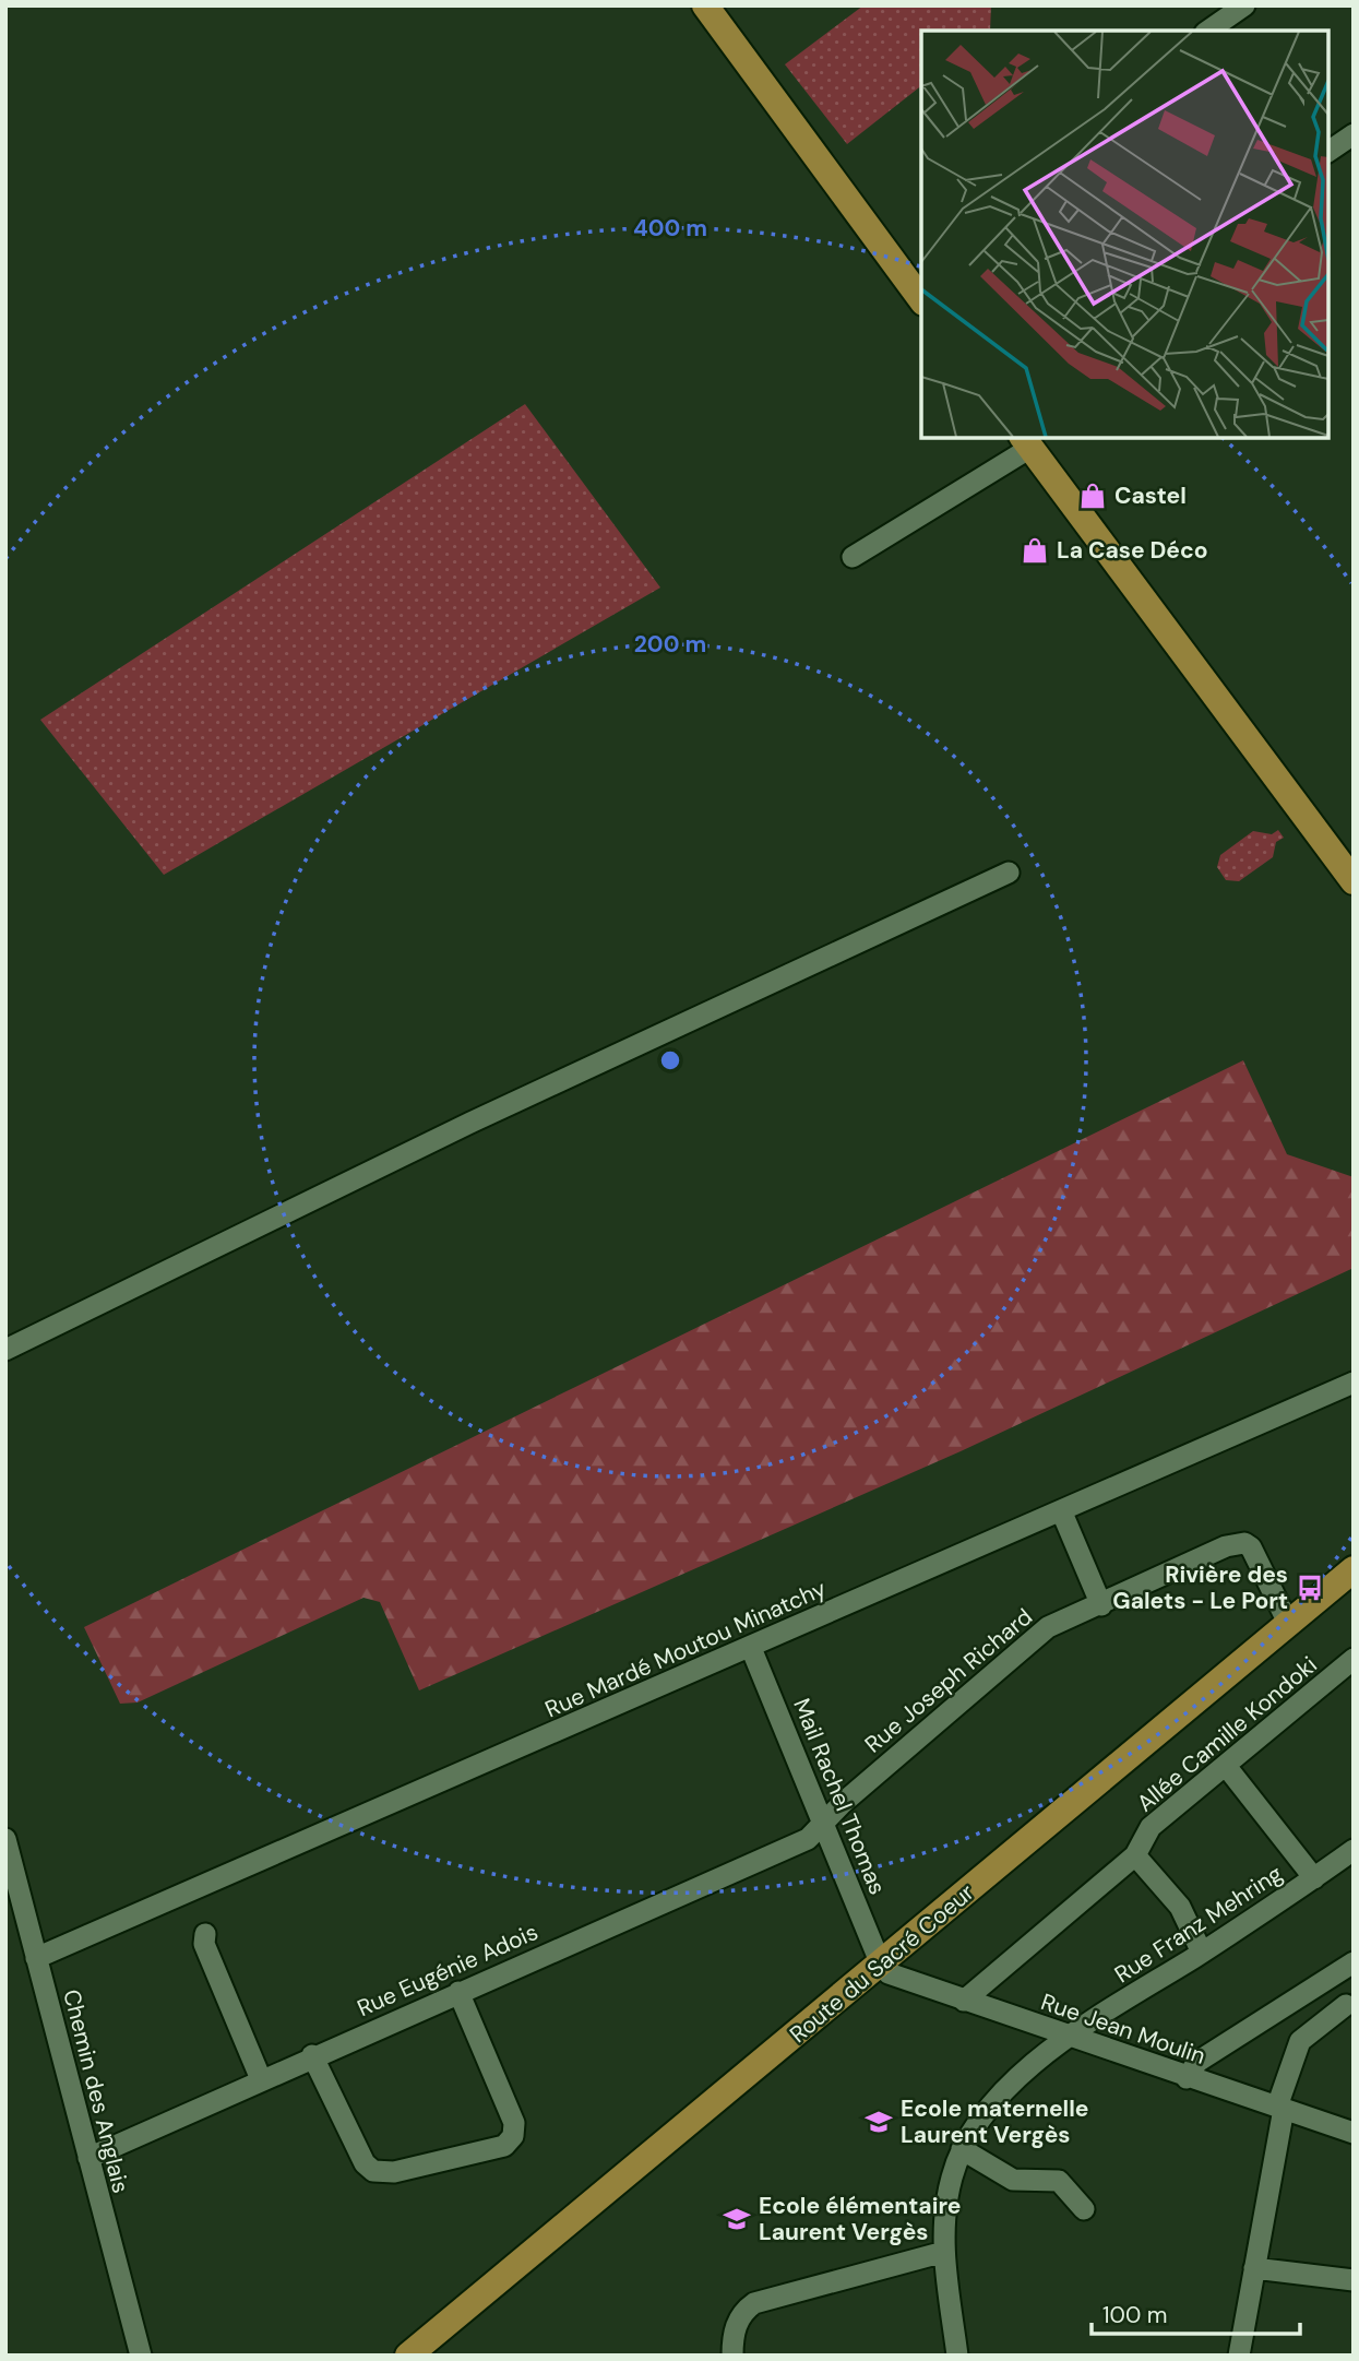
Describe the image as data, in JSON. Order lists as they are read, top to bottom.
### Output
{
  "streets": {
    "main road": ["Route du Sacré Coeur"],
    "street": [
      "Rue Mardé Moutou Minatchy",
      "Rue Joseph Richard",
      "Allée Camille Kondoki",
      "Mail Rachel Thomas",
      "Rue Franz Mehring",
      "Rue Eugénie Adois",
      "Rue Jean Moulin",
      "Chemin des Anglais"
    ]
  },
  "crossings": [
    ["Rue Mardé Moutou Minatchy", "Mail Rachel Thomas"],
    ["Rue Mardé Moutou Minatchy", "Chemin des Anglais"],
    ["Rue Joseph Richard", "Mail Rachel Thomas"],
    ["Rue Joseph Richard", "Route du Sacré Coeur"],
    ["Rue Joseph Richard", "Rue Eugénie Adois"],
    ["Allée Camille Kondoki", "Rue Jean Moulin"],
    ["Mail Rachel Thomas", "Route du Sacré Coeur"],
    ["Mail Rachel Thomas", "Rue Eugénie Adois"],
    ["Mail Rachel Thomas", "Rue Jean Moulin"],
    ["Rue Franz Mehring", "Rue Jean Moulin"],
    ["Route du Sacré Coeur", "Rue Jean Moulin"],
    ["Rue Eugénie Adois", "Chemin des Anglais"]
  ],
  "places": {
    "shop": ["Castel", "La Case Déco"],
    "bus stop": ["Rivière des Galets - Le Port"],
    "school or university": ["Ecole maternelle Laurent Vergès", "Ecole élémentaire Laurent Vergès"]
  },
  "scale_bar": "100 m",
  "rings": ["400 m", "200 m"]
}
